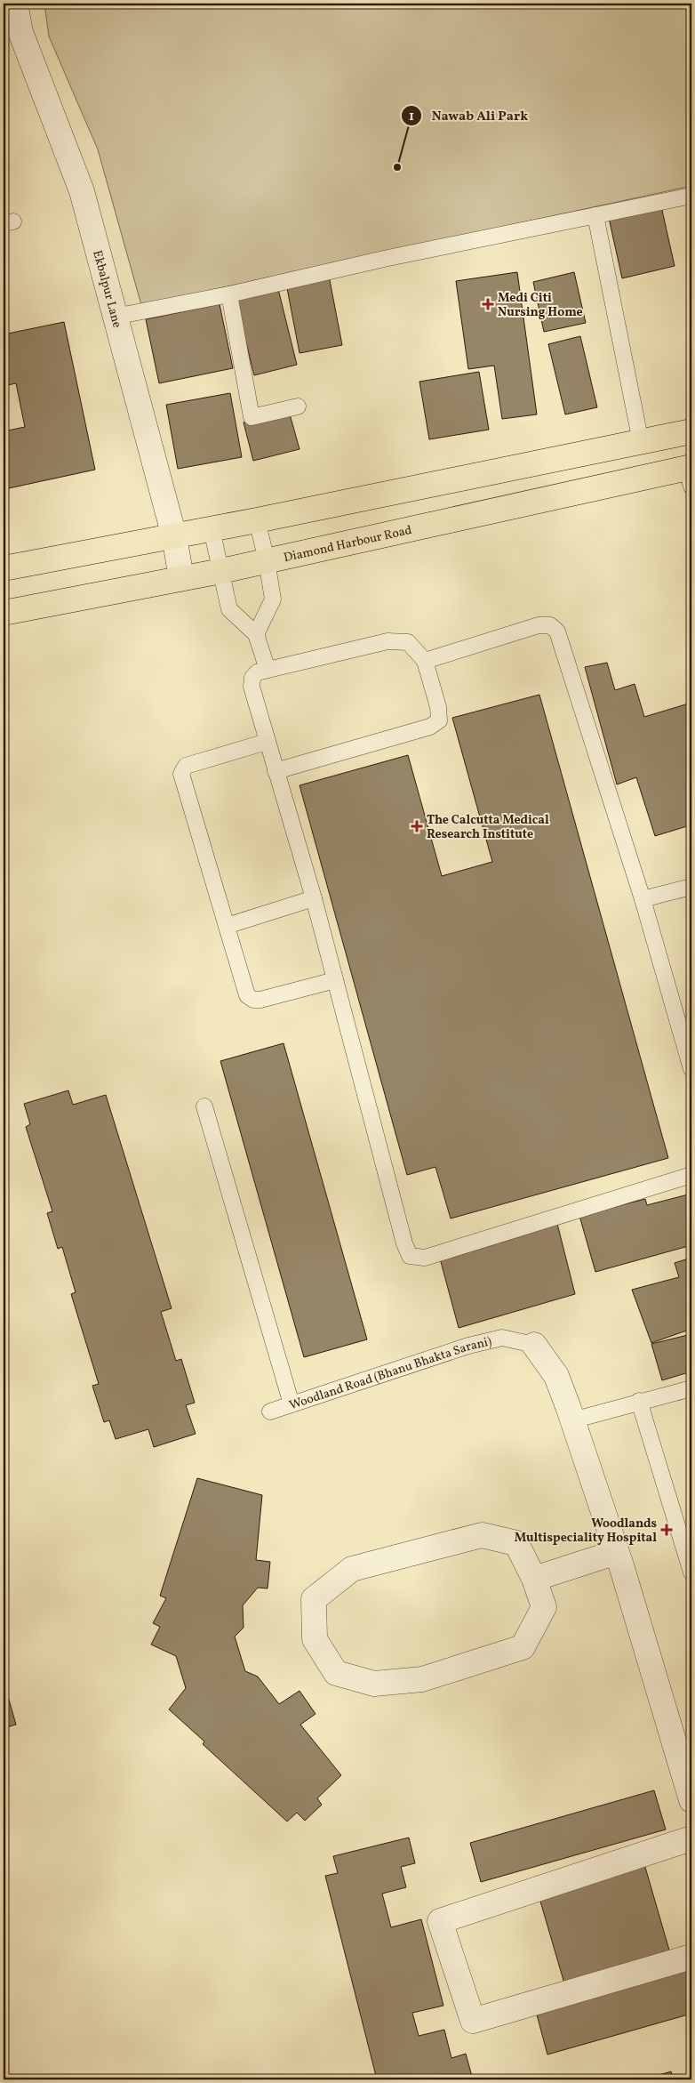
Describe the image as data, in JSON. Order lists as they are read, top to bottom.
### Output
{
  "streets": {
    "main road": ["Diamond Harbour Road"],
    "street": ["Ekbalpur Lane", "Woodland Road (Bhanu Bhakta Sarani)"]
  },
  "crossings": [
    ["Ekbalpur Lane", "Diamond Harbour Road"]
  ],
  "places": {
    "other": ["Nawab Ali Park"],
    "health": ["Medi Citi Nursing Home", "The Calcutta Medical Research Institute", "Woodlands Multispeciality Hospital"]
  }
}
